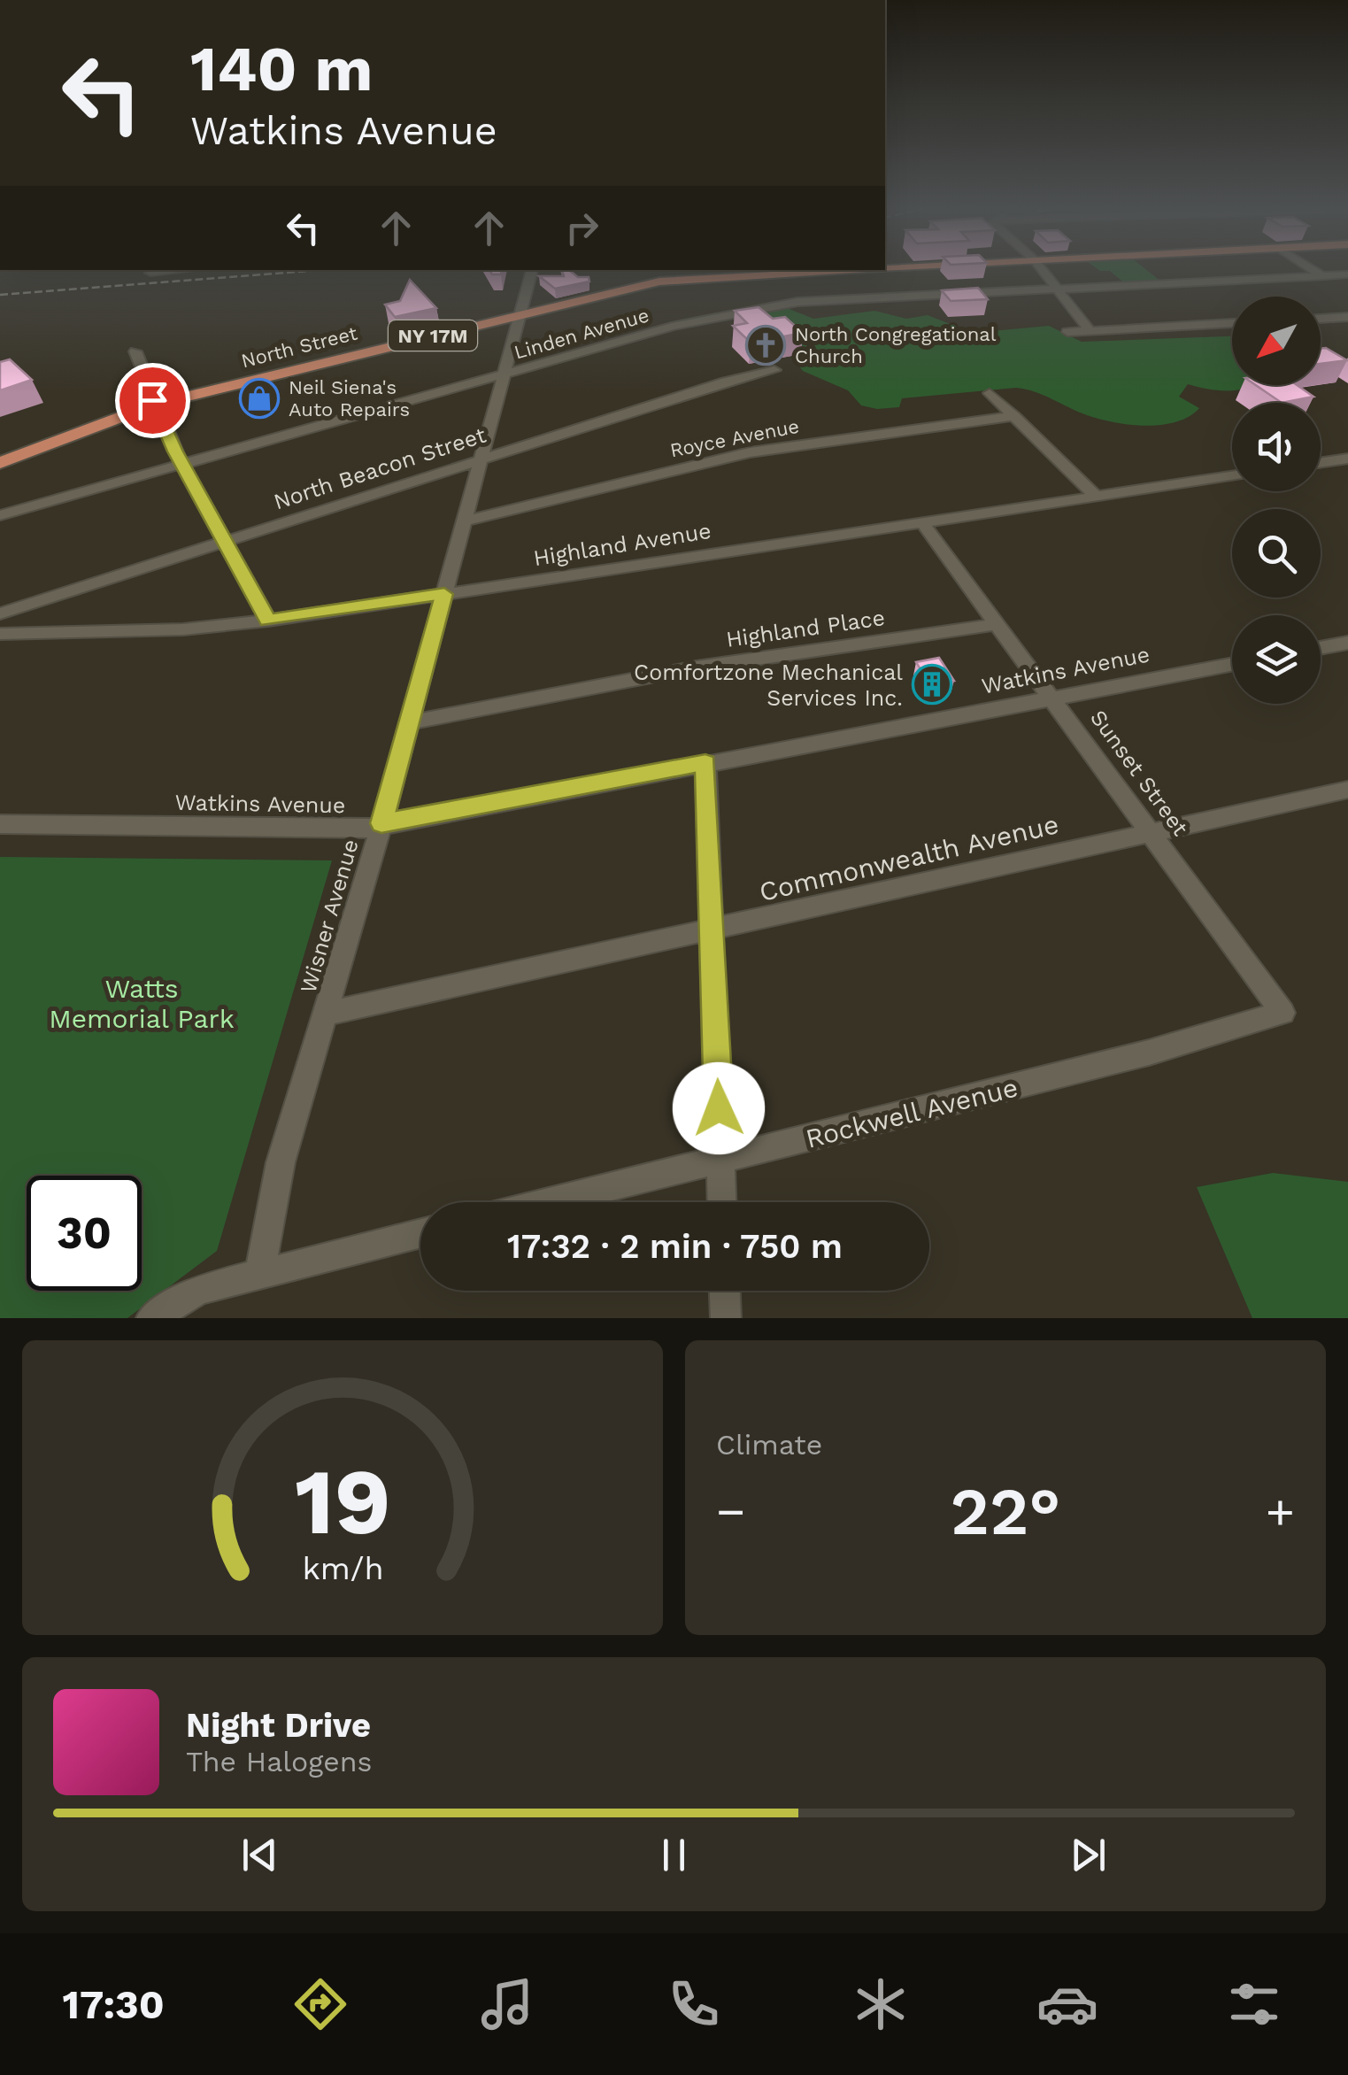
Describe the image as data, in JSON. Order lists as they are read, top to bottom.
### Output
{
  "streets": {
    "main road": ["NY 17M", "North Street"],
    "street": [
      "Linden Avenue",
      "Royce Avenue",
      "North Beacon Street",
      "Highland Avenue",
      "Highland Place",
      "Watkins Avenue",
      "Sunset Street",
      "Commonwealth Avenue",
      "Wisner Avenue",
      "Rockwell Avenue"
    ]
  },
  "crossings": [
    ["Linden Avenue", "Wisner Avenue"],
    ["North Street", "Wisner Avenue"],
    ["Royce Avenue", "Wisner Avenue"],
    ["North Beacon Street", "Wisner Avenue"],
    ["Highland Avenue", "Sunset Street"],
    ["Highland Avenue", "Wisner Avenue"],
    ["Highland Place", "Sunset Street"],
    ["Highland Place", "Wisner Avenue"],
    ["Watkins Avenue", "Sunset Street"],
    ["Watkins Avenue", "Wisner Avenue"],
    ["Sunset Street", "Commonwealth Avenue"],
    ["Sunset Street", "Rockwell Avenue"],
    ["Commonwealth Avenue", "Wisner Avenue"]
  ],
  "parks": ["Watts Memorial Park"],
  "places": {
    "church": ["North Congregational Church"],
    "shop": ["Neil Siena's Auto Repairs"],
    "building": ["Comfortzone Mechanical Services Inc."]
  },
  "north": "bottom left",
  "page": {
    "turn": ["140 m", "Watkins Avenue"],
    "limit": "30",
    "trip": "17:32 · 2 min · 750 m",
    "tile": "Climate",
    "heat": ["−", "22°", "+"],
    "song": ["Night Drive", "The Halogens"],
    "tabs": "17:30",
    "gauge": ["19", "km/h"]
  }
}
